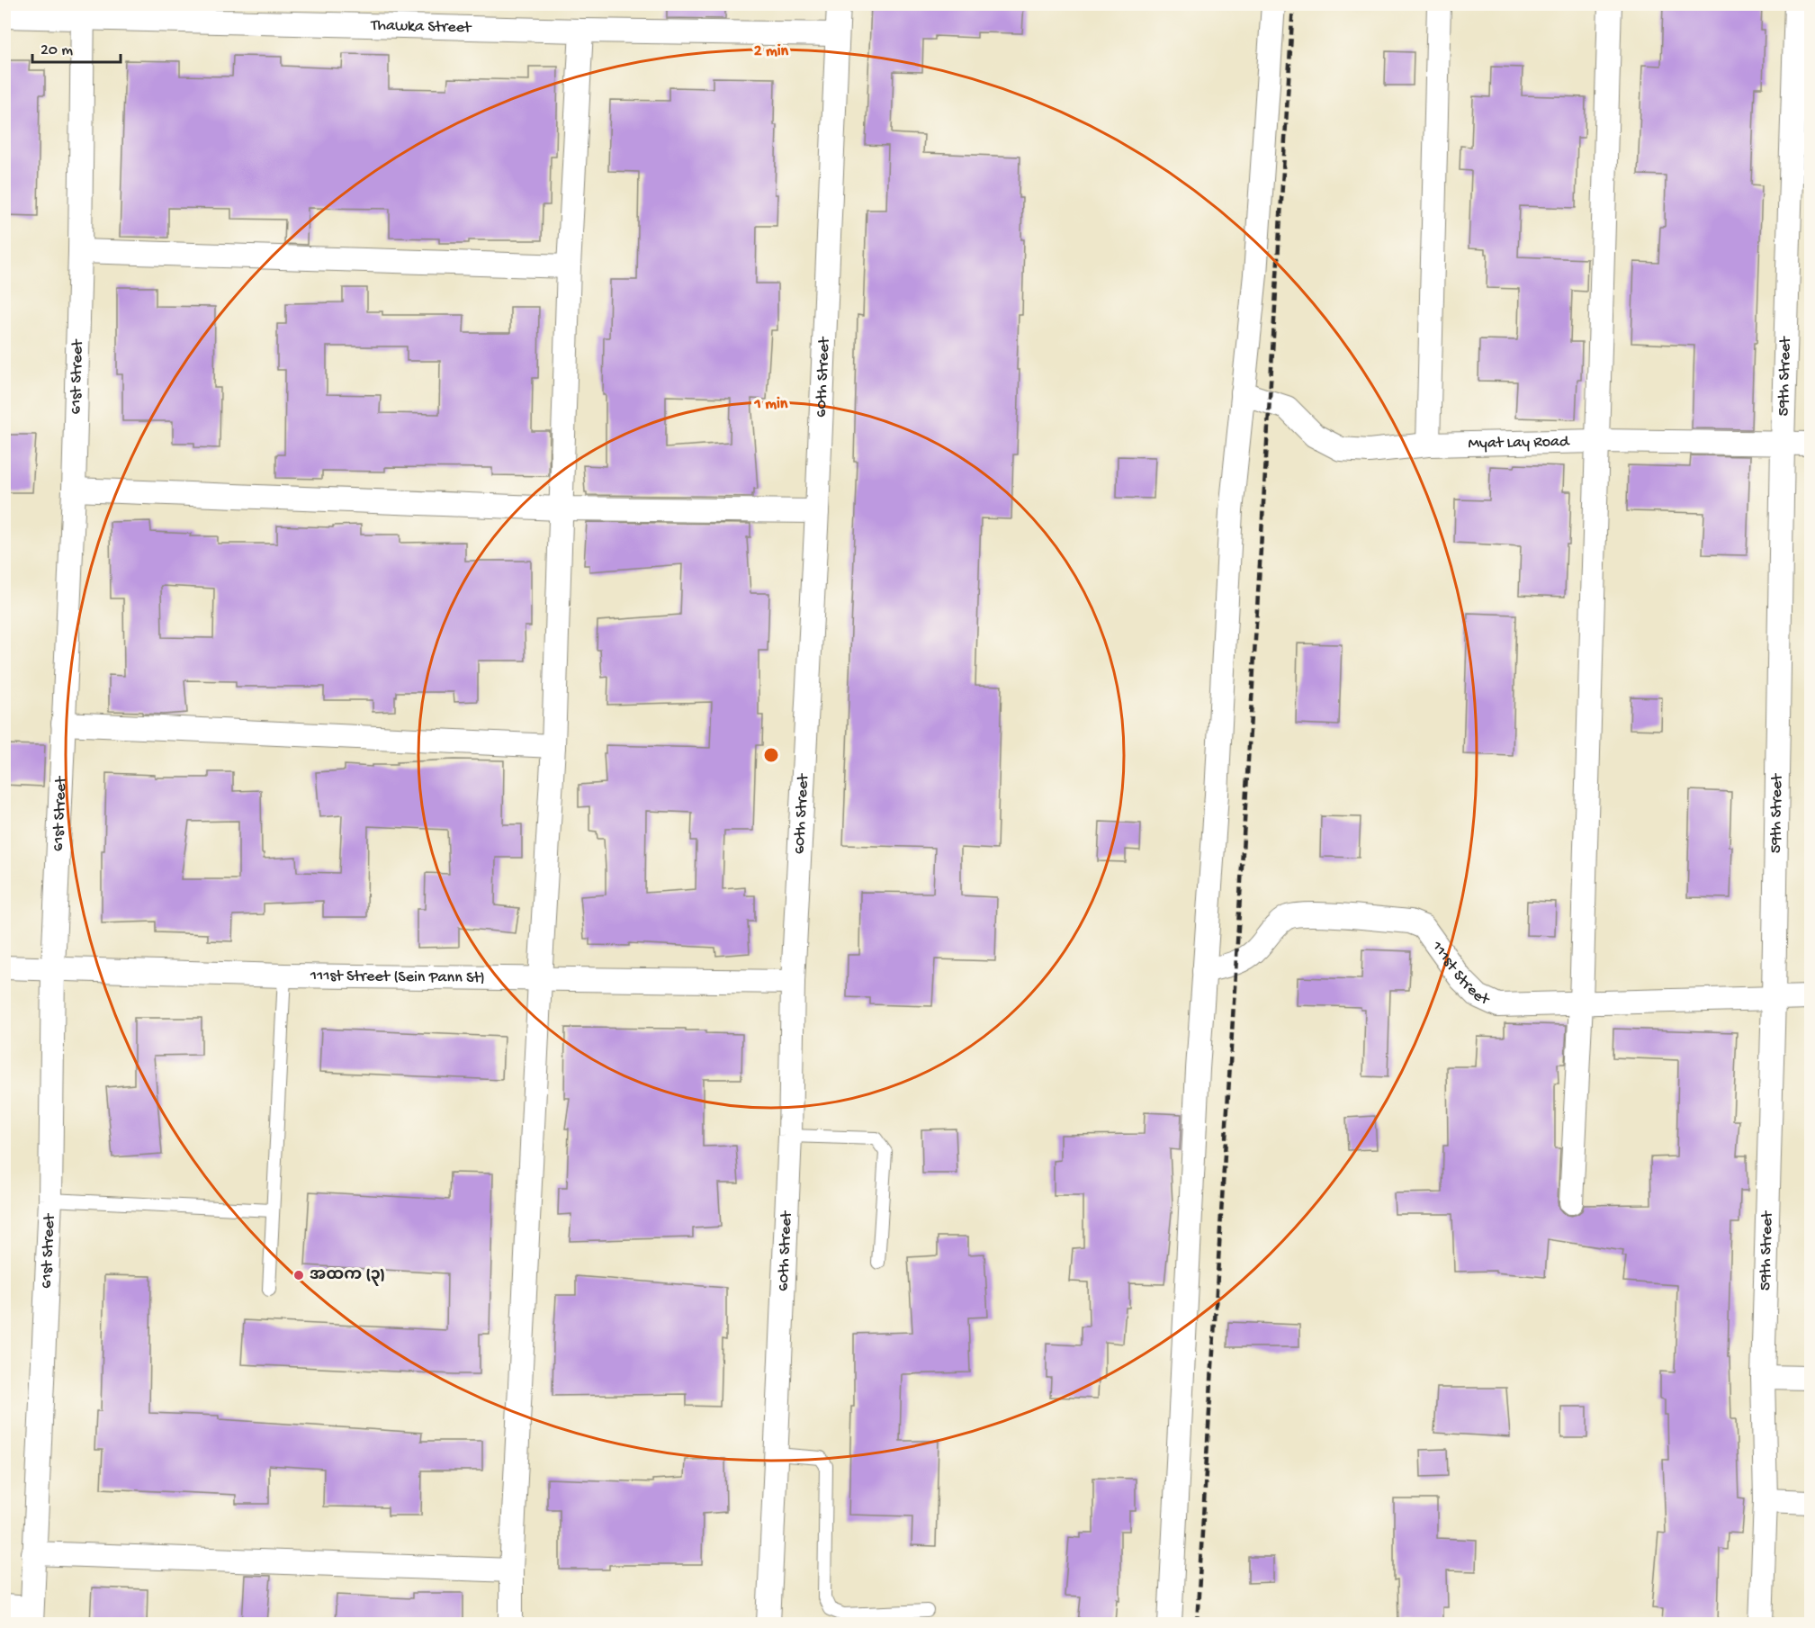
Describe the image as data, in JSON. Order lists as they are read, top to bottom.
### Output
{
  "streets": {
    "street": [
      "Thawka Street",
      "61st Street",
      "60th Street",
      "59th Street",
      "Myat Lay Road",
      "111st Street",
      "111st Street (Sein Pann St)"
    ]
  },
  "crossings": [
    ["Thawka Street", "61st Street"],
    ["Thawka Street", "60th Street"],
    ["61st Street", "111st Street (Sein Pann St)"],
    ["60th Street", "111st Street (Sein Pann St)"],
    ["59th Street", "Myat Lay Road"],
    ["59th Street", "111st Street"]
  ],
  "places": ["အထက (၃)"],
  "scale_bar": "20 m",
  "rings": ["2 min", "1 min"]
}
